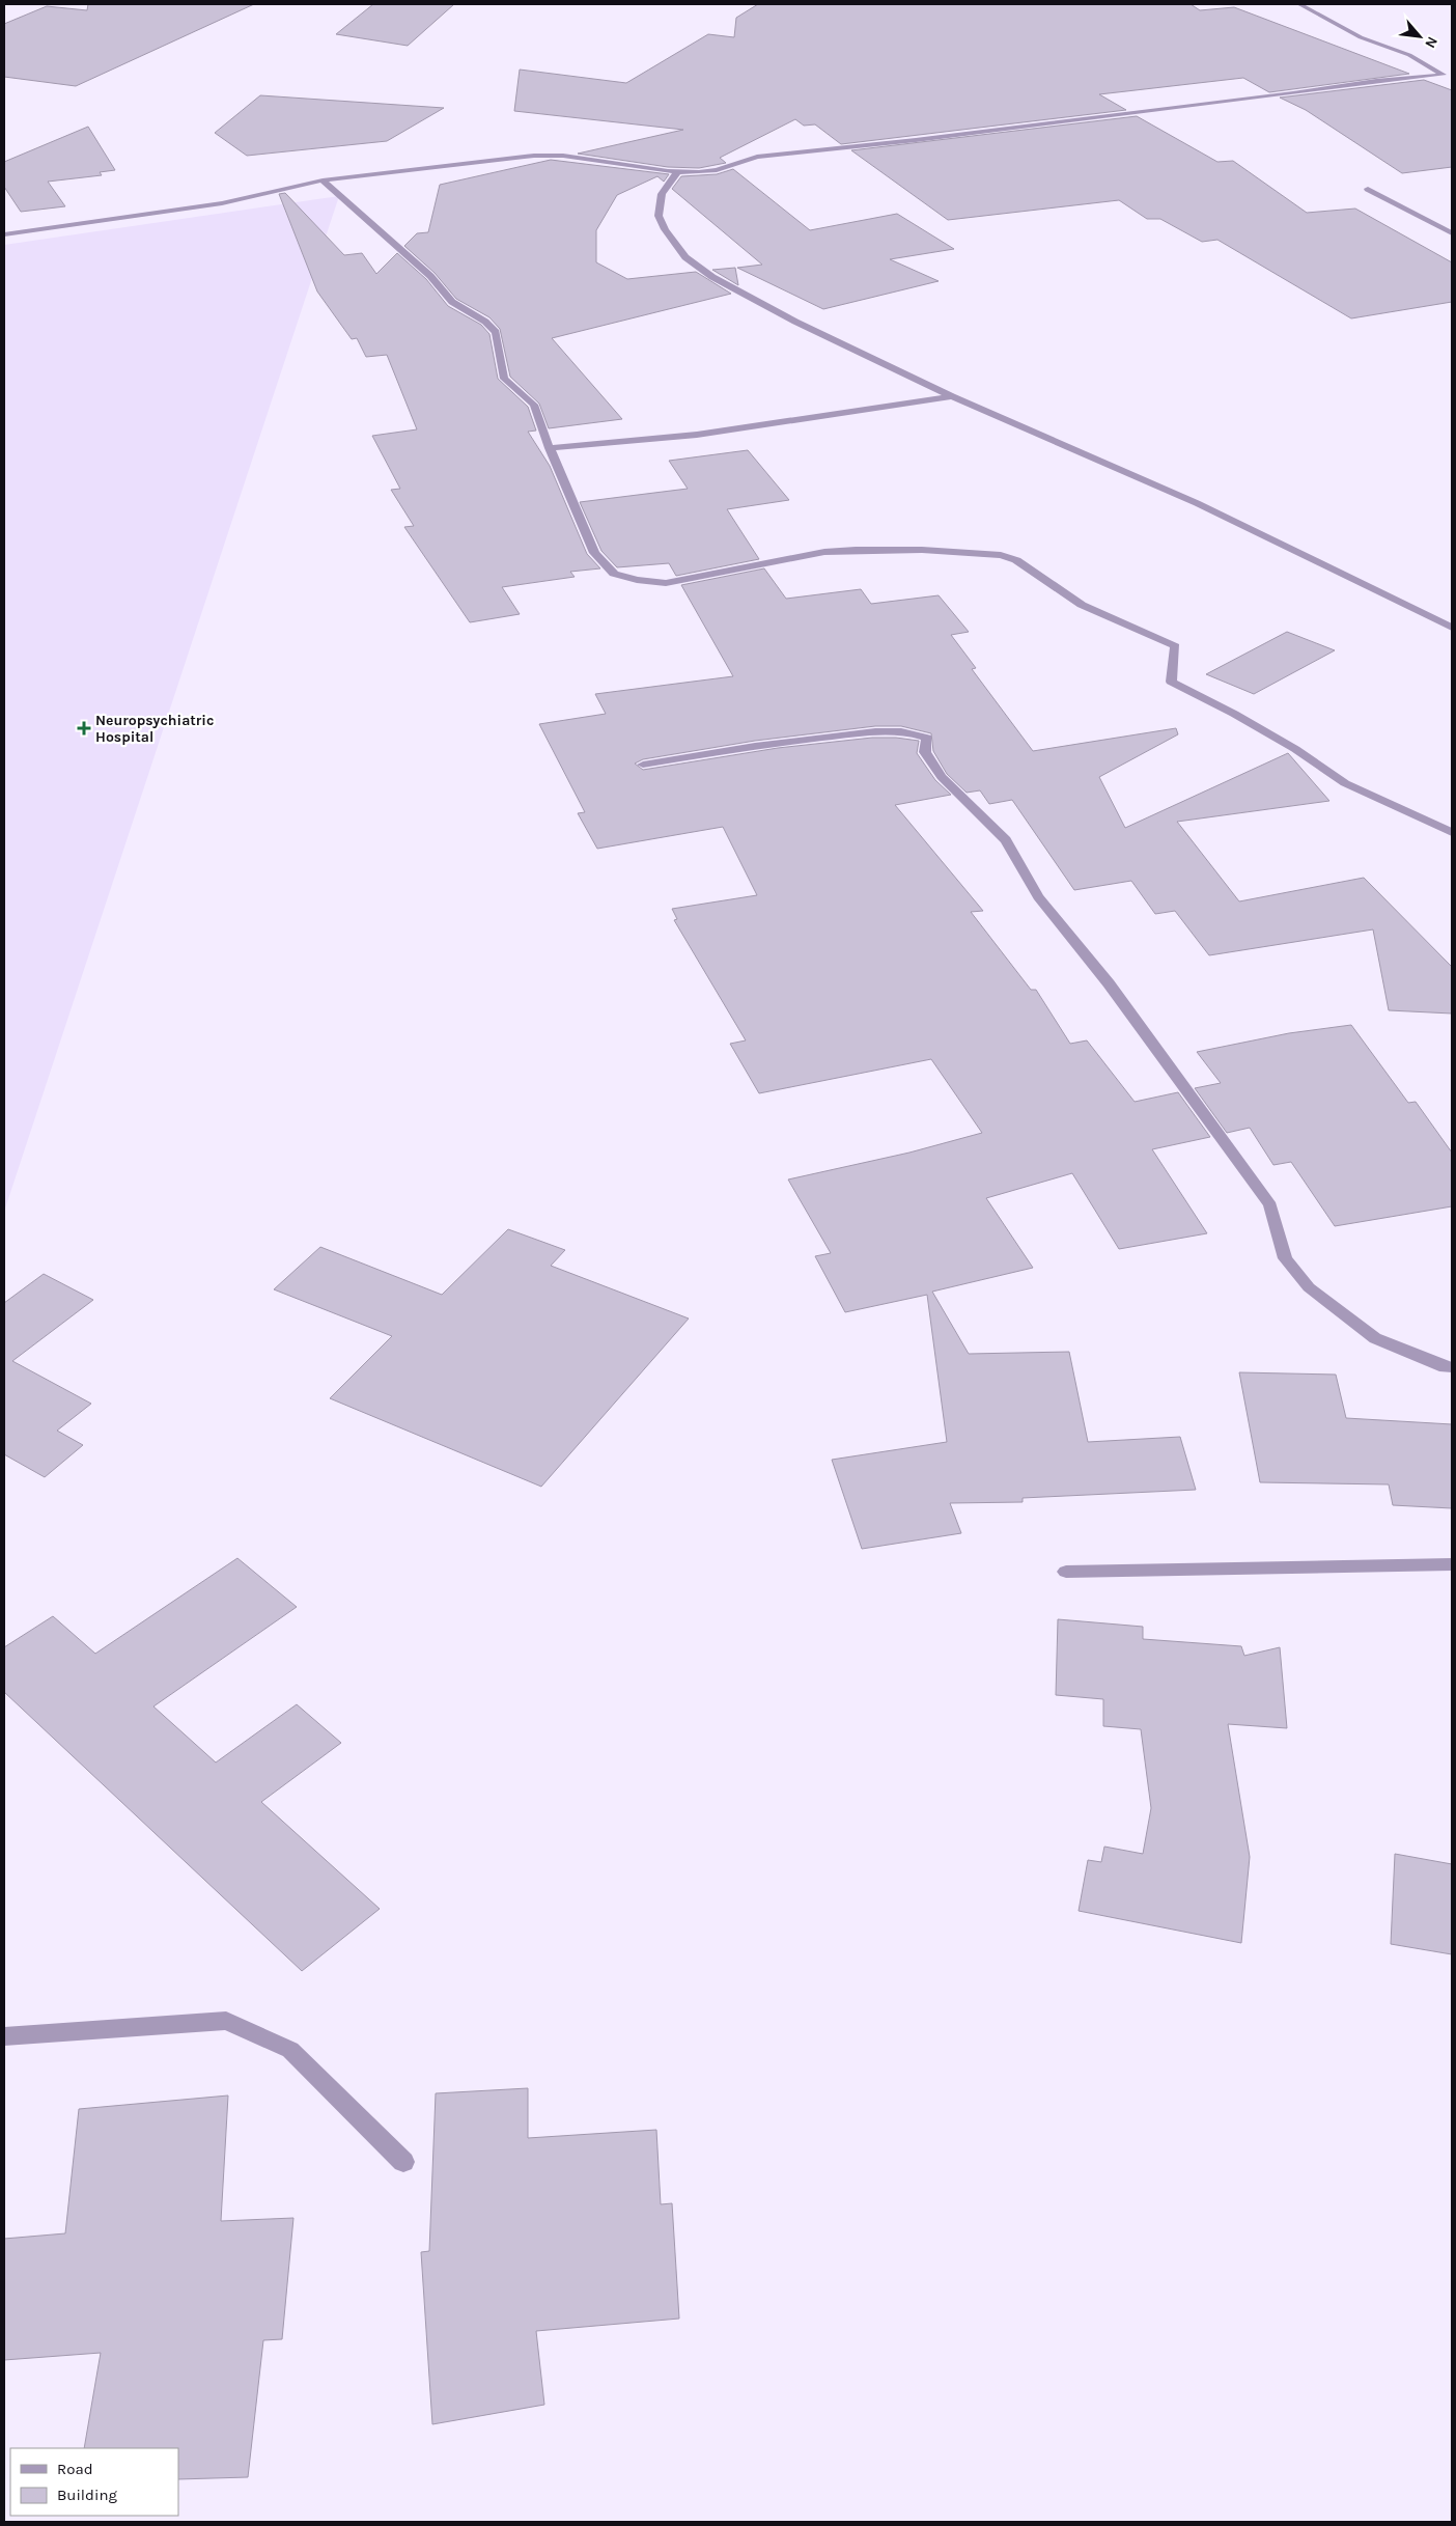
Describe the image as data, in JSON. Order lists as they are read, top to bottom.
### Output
{
  "places": {
    "health": ["Neuropsychiatric Hospital"]
  },
  "legend": ["Road", "Building"],
  "north": "bottom right"
}
